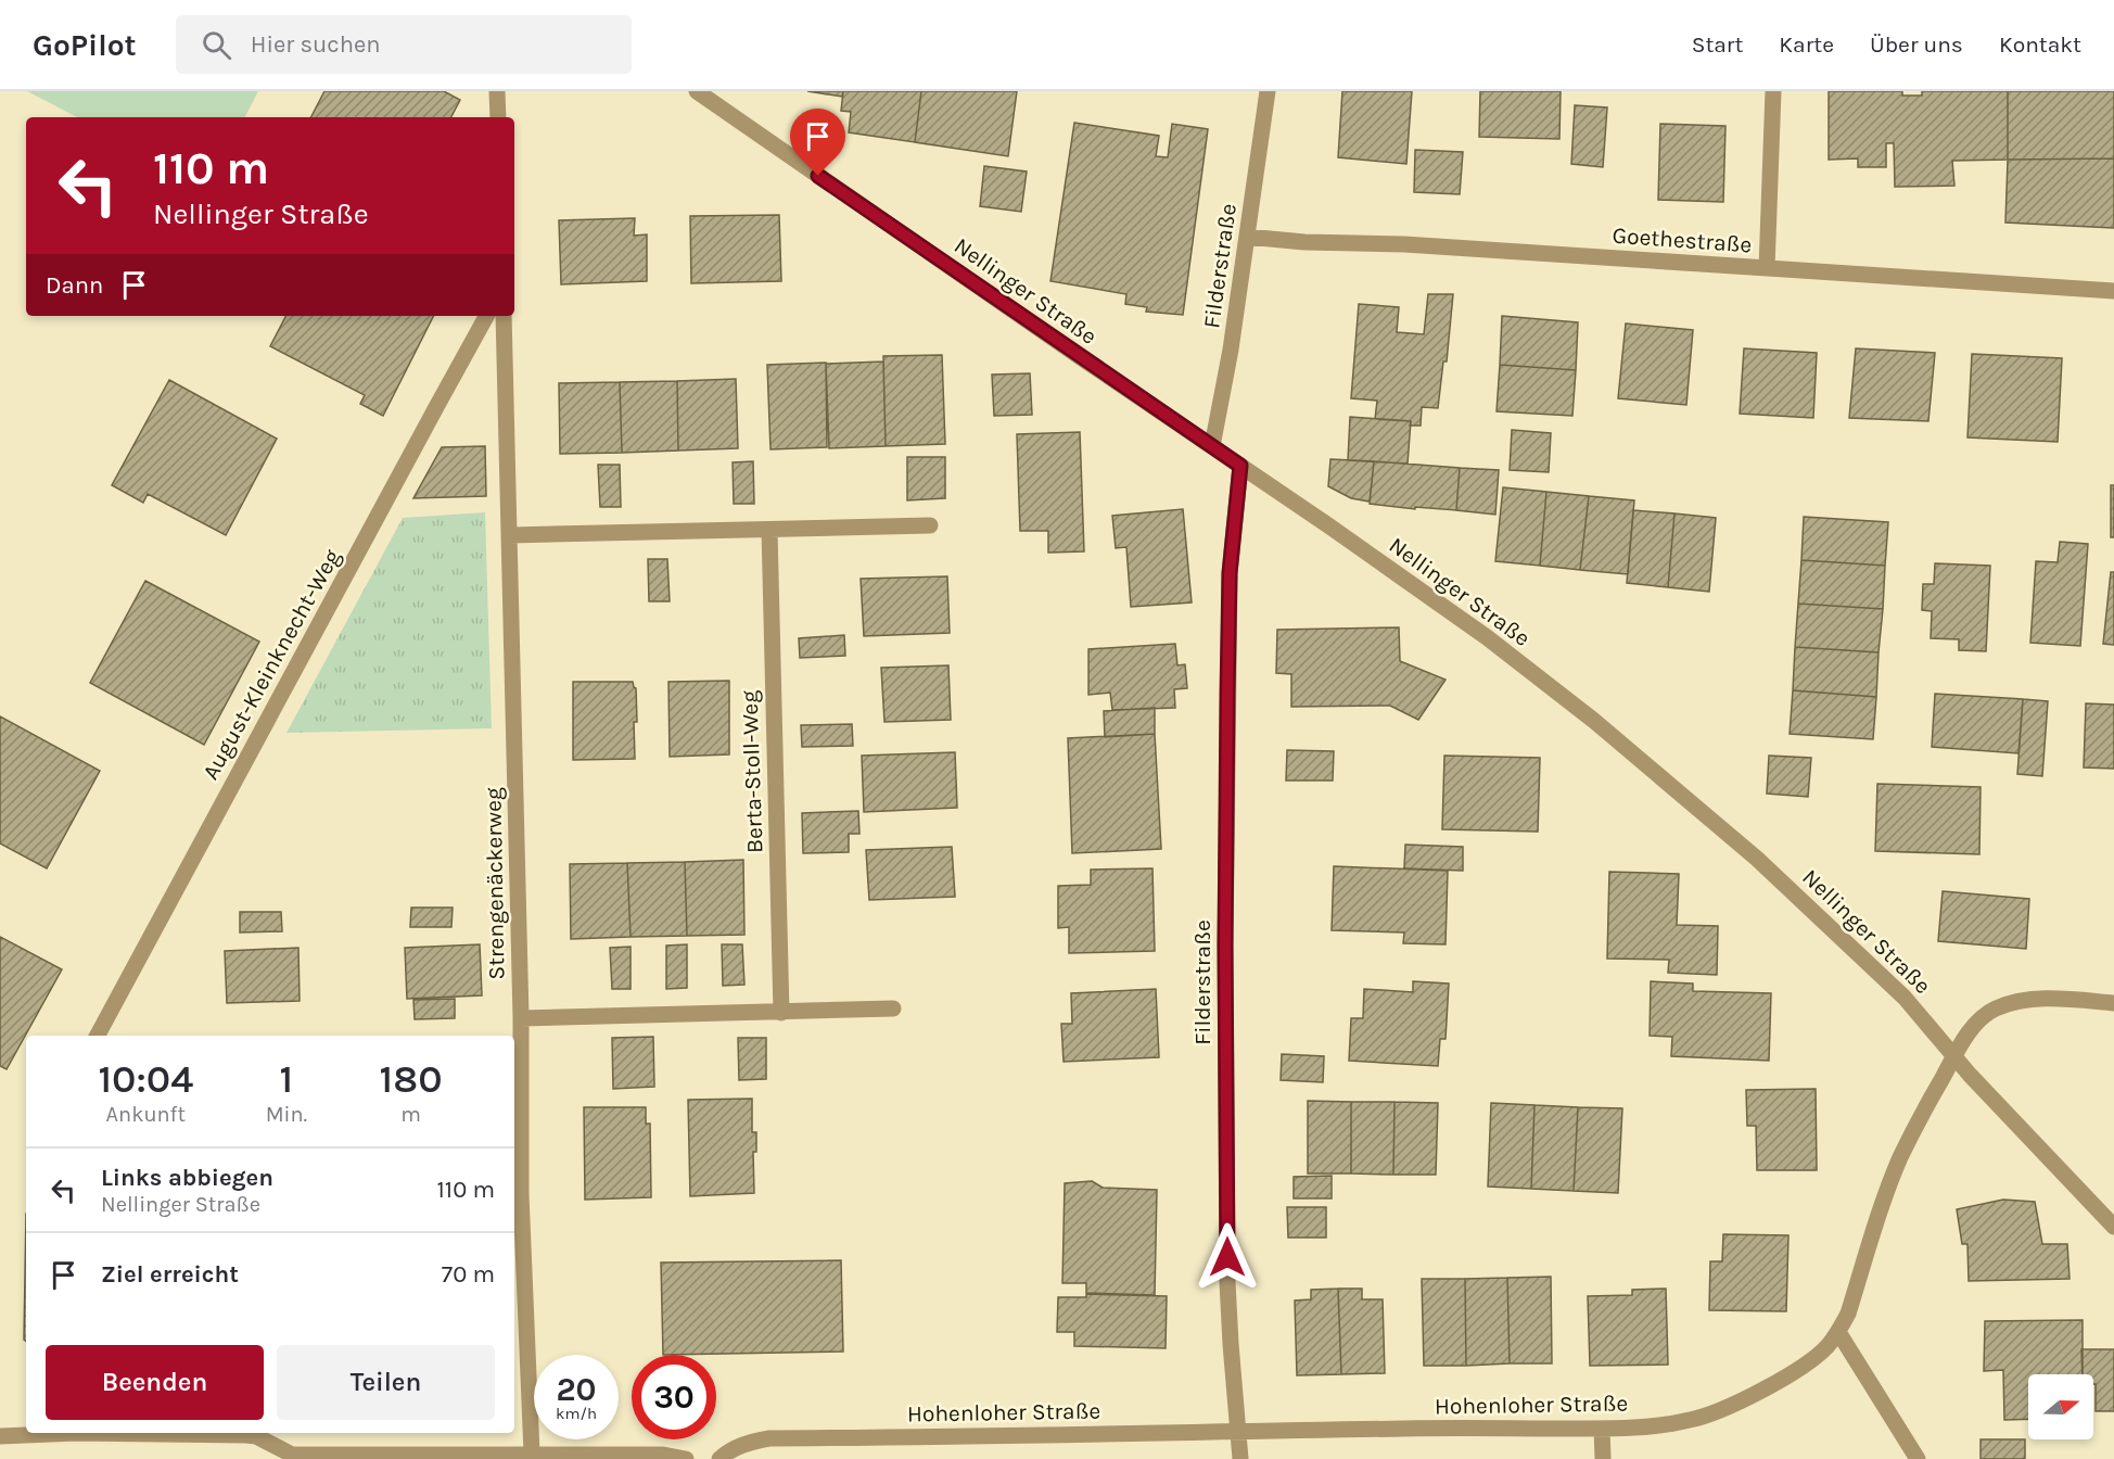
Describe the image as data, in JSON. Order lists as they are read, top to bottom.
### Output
{
  "streets": {
    "street": [
      "Goethestraße",
      "Filderstraße",
      "Nellinger Straße",
      "August-Kleinknecht-Weg",
      "Berta-Stoll-Weg",
      "Strengenäckerweg",
      "Hohenloher Straße"
    ]
  },
  "crossings": [
    ["Goethestraße", "Filderstraße"],
    ["Filderstraße", "Nellinger Straße"],
    ["Filderstraße", "Hohenloher Straße"],
    ["Nellinger Straße", "Hohenloher Straße"]
  ],
  "north": "right",
  "page": {
    "header": "GoPilot",
    "search": "Hier suchen",
    "nav": [
      "Start",
      "Karte",
      "Über uns",
      "Kontakt"
    ],
    "turn": ["110 m", "Nellinger Straße"],
    "then": "Dann",
    "eta": [
      "10:04",
      "Ankunft",
      "1",
      "Min.",
      "180",
      "m"
    ],
    "list": [
      {
        "name": "Links abbiegen",
        "note": "Nellinger Straße",
        "value": "110 m"
      },
      {
        "name": "Ziel erreicht",
        "value": "70 m"
      }
    ],
    "buttons": ["Beenden", "Teilen"],
    "speed": "20 km/h",
    "limit": "30"
  }
}
